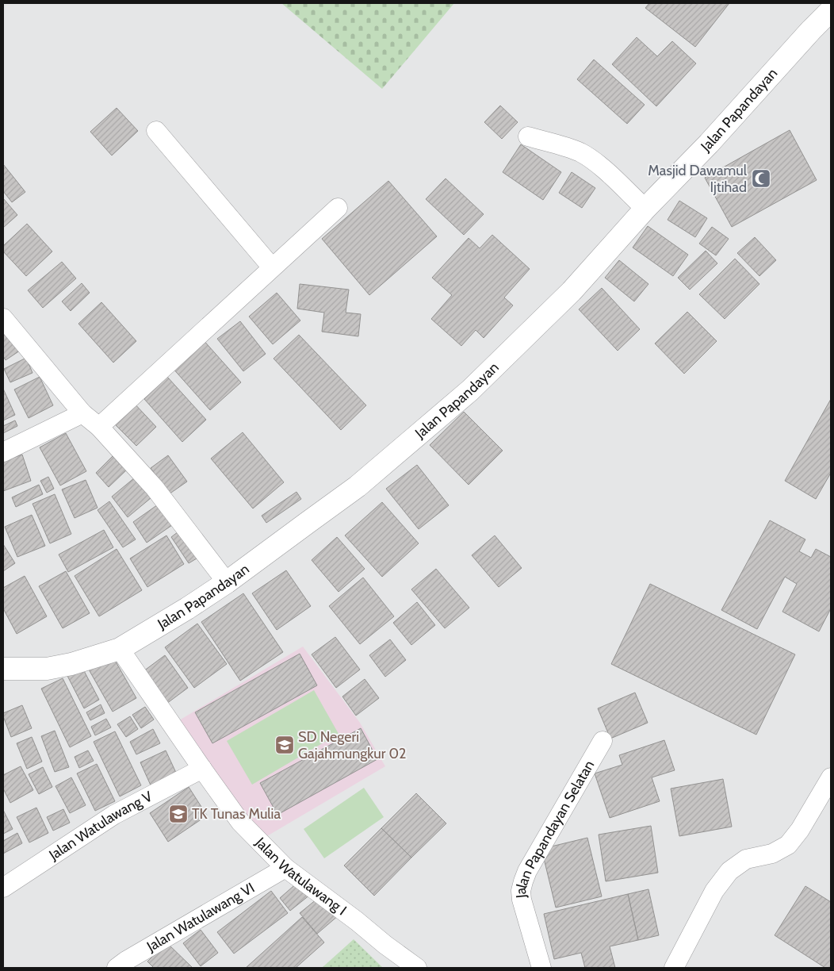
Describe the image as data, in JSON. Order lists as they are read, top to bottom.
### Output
{
  "streets": {
    "main road": ["Jalan Papandayan"],
    "street": [
      "Jalan Watulawang V",
      "Jalan Papandayan Selatan",
      "Jalan Watulawang I",
      "Jalan Watulawang VI"
    ]
  },
  "crossings": [
    ["Jalan Papandayan", "Jalan Watulawang I"],
    ["Jalan Watulawang V", "Jalan Watulawang I"],
    ["Jalan Watulawang I", "Jalan Watulawang VI"]
  ],
  "places": {
    "mosque": ["Masjid Dawamul Ijtihad"],
    "school or university": ["SD Negeri Gajahmungkur 02", "TK Tunas Mulia"]
  }
}
